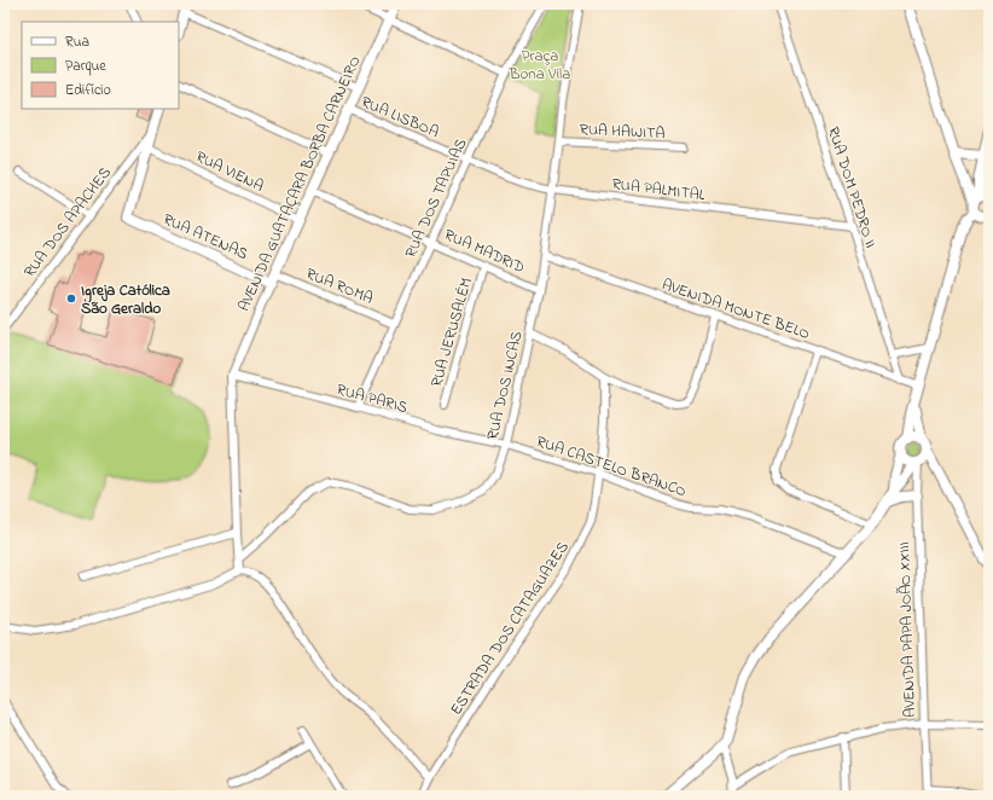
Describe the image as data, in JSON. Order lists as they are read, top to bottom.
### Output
{
  "streets": {
    "street": [
      "RUA LISBOA",
      "RUA HAWITA",
      "RUA VIENA",
      "AVENIDA GUATAÇARA BORBA CARNEIRO",
      "RUA DOM PEDRO II",
      "RUA PALMITAL",
      "RUA DOS TAPUIAS",
      "RUA DOS APACHES",
      "RUA ATENAS",
      "RUA MADRID",
      "RUA ROMA",
      "AVENIDA MONTE BELO",
      "RUA JERUSALÉM",
      "RUA DOS INCAS",
      "RUA PARIS",
      "RUA CASTELO BRANCO",
      "ESTRADA DOS CATAGUAZES",
      "AVENIDA PAPA JOÃO XXIII"
    ]
  },
  "crossings": [
    ["RUA LISBOA", "AVENIDA GUATAÇARA BORBA CARNEIRO"],
    ["RUA LISBOA", "RUA PALMITAL"],
    ["RUA LISBOA", "RUA DOS TAPUIAS"],
    ["RUA HAWITA", "RUA DOS INCAS"],
    ["RUA VIENA", "AVENIDA GUATAÇARA BORBA CARNEIRO"],
    ["RUA VIENA", "RUA ATENAS"],
    ["AVENIDA GUATAÇARA BORBA CARNEIRO", "RUA ATENAS"],
    ["AVENIDA GUATAÇARA BORBA CARNEIRO", "RUA MADRID"],
    ["AVENIDA GUATAÇARA BORBA CARNEIRO", "RUA ROMA"],
    ["AVENIDA GUATAÇARA BORBA CARNEIRO", "RUA PARIS"],
    ["RUA DOM PEDRO II", "RUA PALMITAL"],
    ["RUA DOM PEDRO II", "AVENIDA MONTE BELO"],
    ["RUA PALMITAL", "RUA DOS TAPUIAS"],
    ["RUA PALMITAL", "RUA DOS INCAS"],
    ["RUA DOS TAPUIAS", "RUA MADRID"],
    ["RUA DOS TAPUIAS", "RUA ROMA"],
    ["RUA DOS TAPUIAS", "RUA PARIS"],
    ["RUA ATENAS", "RUA ROMA"],
    ["RUA MADRID", "RUA JERUSALÉM"],
    ["RUA MADRID", "RUA DOS INCAS"],
    ["AVENIDA MONTE BELO", "RUA DOS INCAS"],
    ["RUA DOS INCAS", "RUA PARIS"],
    ["RUA DOS INCAS", "RUA CASTELO BRANCO"],
    ["RUA PARIS", "RUA CASTELO BRANCO"],
    ["RUA CASTELO BRANCO", "ESTRADA DOS CATAGUAZES"]
  ],
  "parks": ["Praça Bona Vila"],
  "places": ["Igreja Católica São Geraldo"],
  "legend": ["Rua", "Parque", "Edifício"]
}
